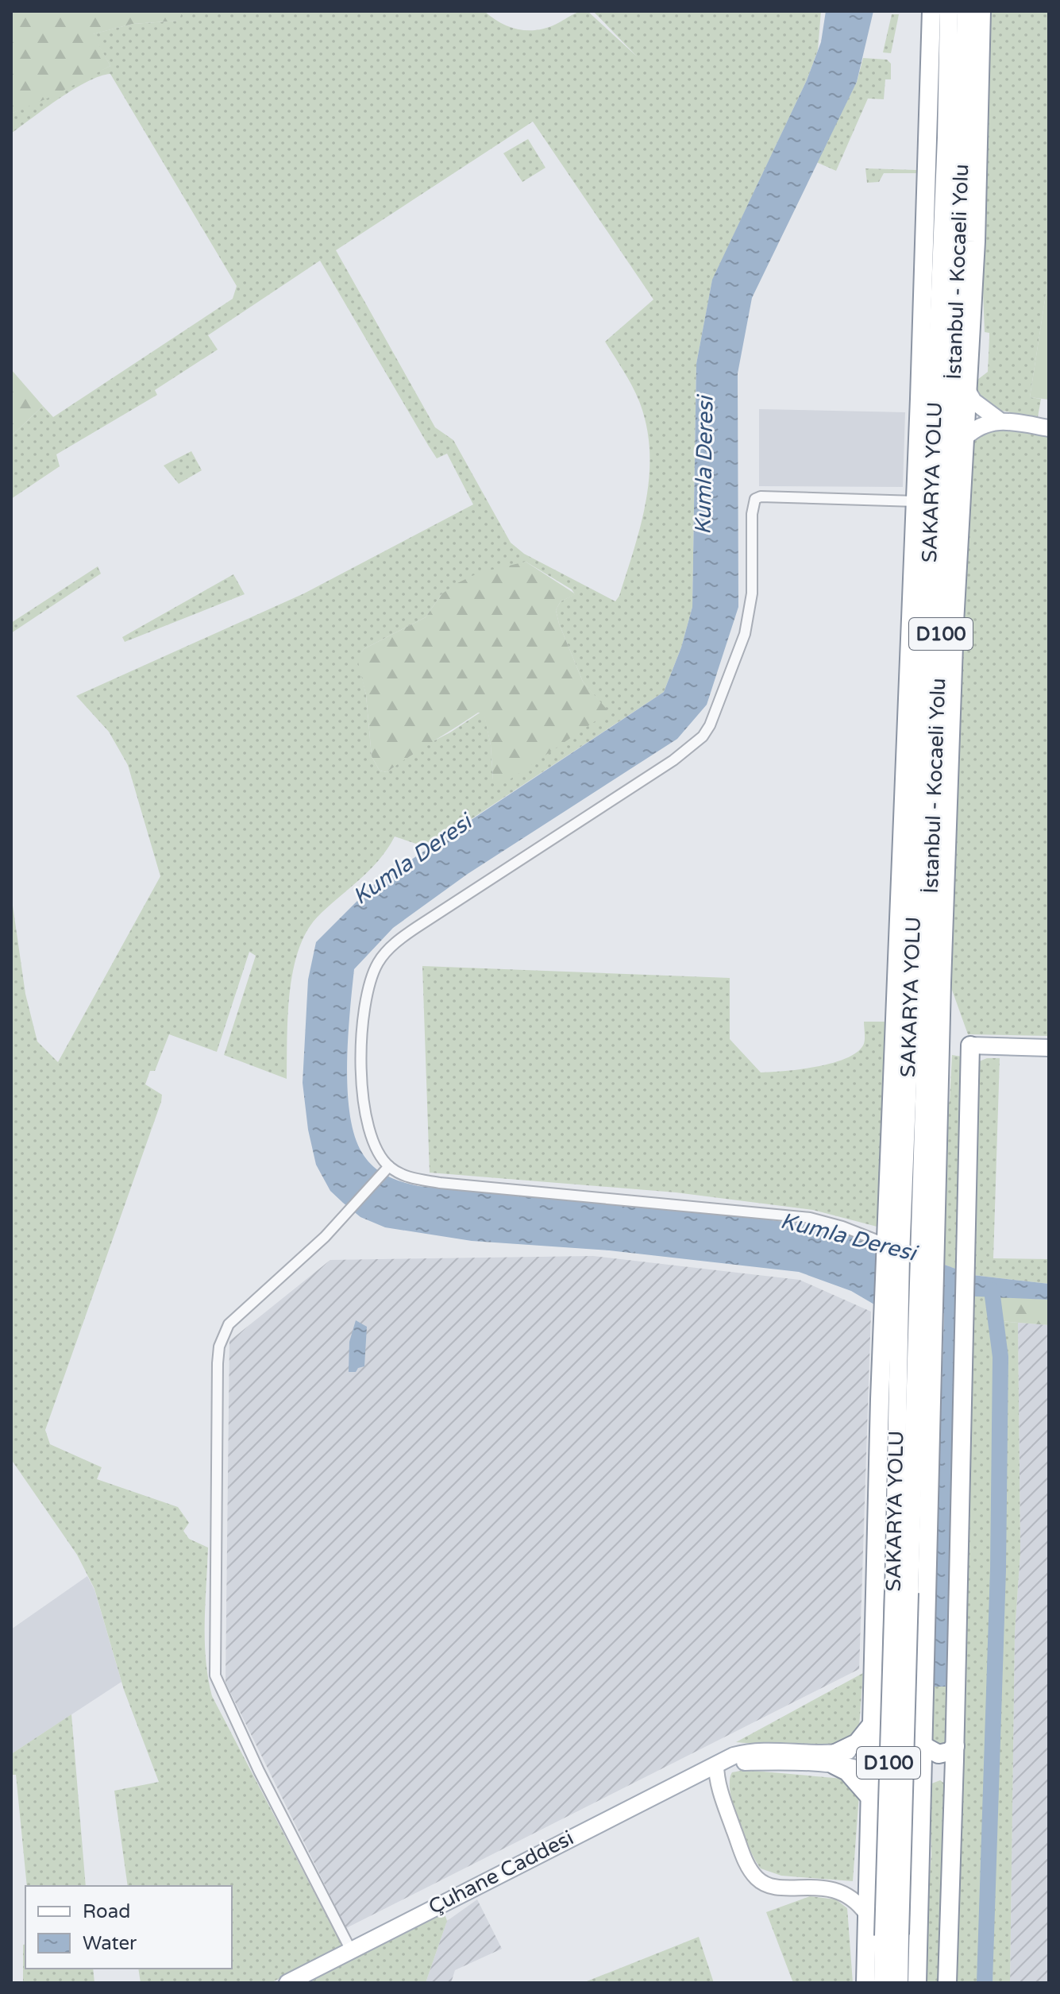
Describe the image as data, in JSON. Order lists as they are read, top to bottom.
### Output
{
  "streets": {
    "highway": ["İstanbul - Kocaeli Yolu", "SAKARYA YOLU", "D100"],
    "main road": ["Çuhane Caddesi"]
  },
  "crossings": [
    ["İstanbul - Kocaeli Yolu", "D100"],
    ["SAKARYA YOLU", "D100"]
  ],
  "water": ["Kumla Deresi"],
  "legend": ["Road", "Water"]
}
